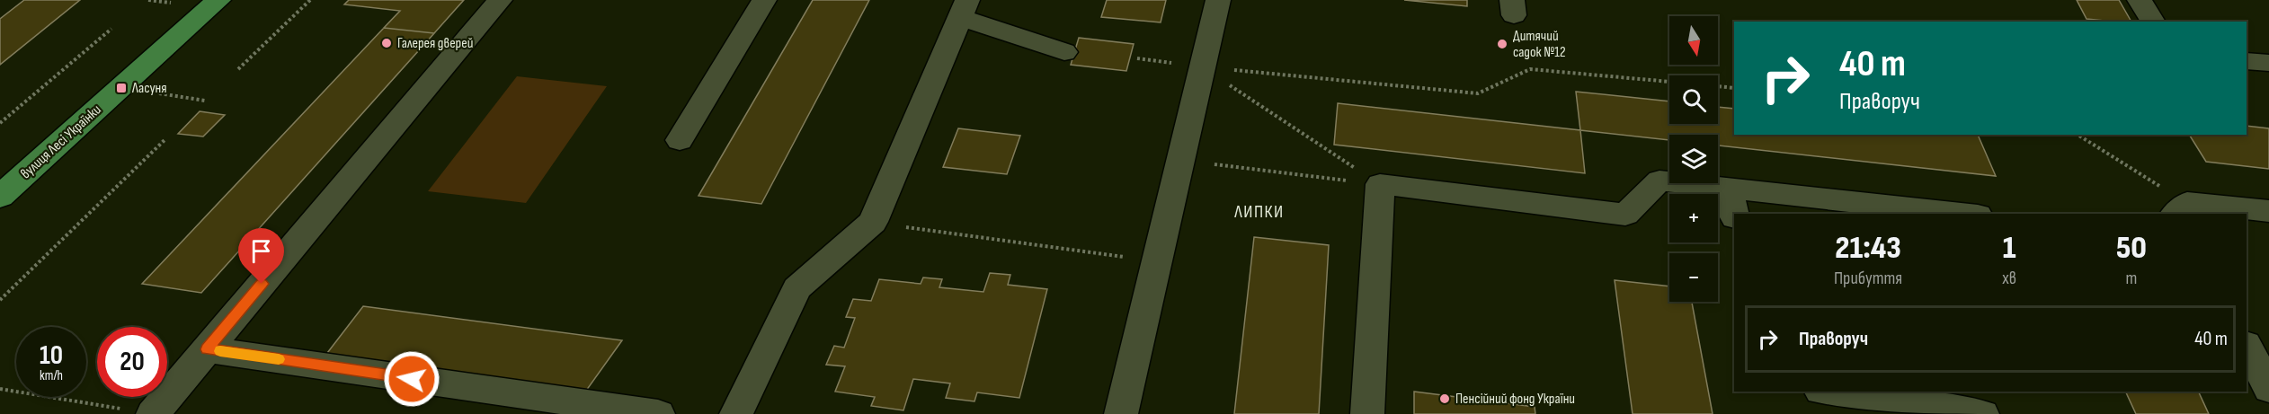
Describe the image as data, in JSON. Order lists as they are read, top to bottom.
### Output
{
  "streets": {
    "main road": ["вулиця Лесі Українки"]
  },
  "districts": ["ЛИПКИ"],
  "places": {
    "other": ["Галерея дверей", "Дитячий садок №12", "Пенсійний фонд України"],
    "transit": ["Ласуня"]
  },
  "north": "bottom",
  "page": {
    "map_buttons": ["+", "−"],
    "turn": ["40 m", "Праворуч"],
    "eta": [
      "21:43",
      "Прибуття",
      "1",
      "хв",
      "50",
      "m"
    ],
    "list": [
      {
        "name": "Праворуч",
        "value": "40 m"
      }
    ],
    "speed": "10 km/h",
    "limit": "20"
  }
}
